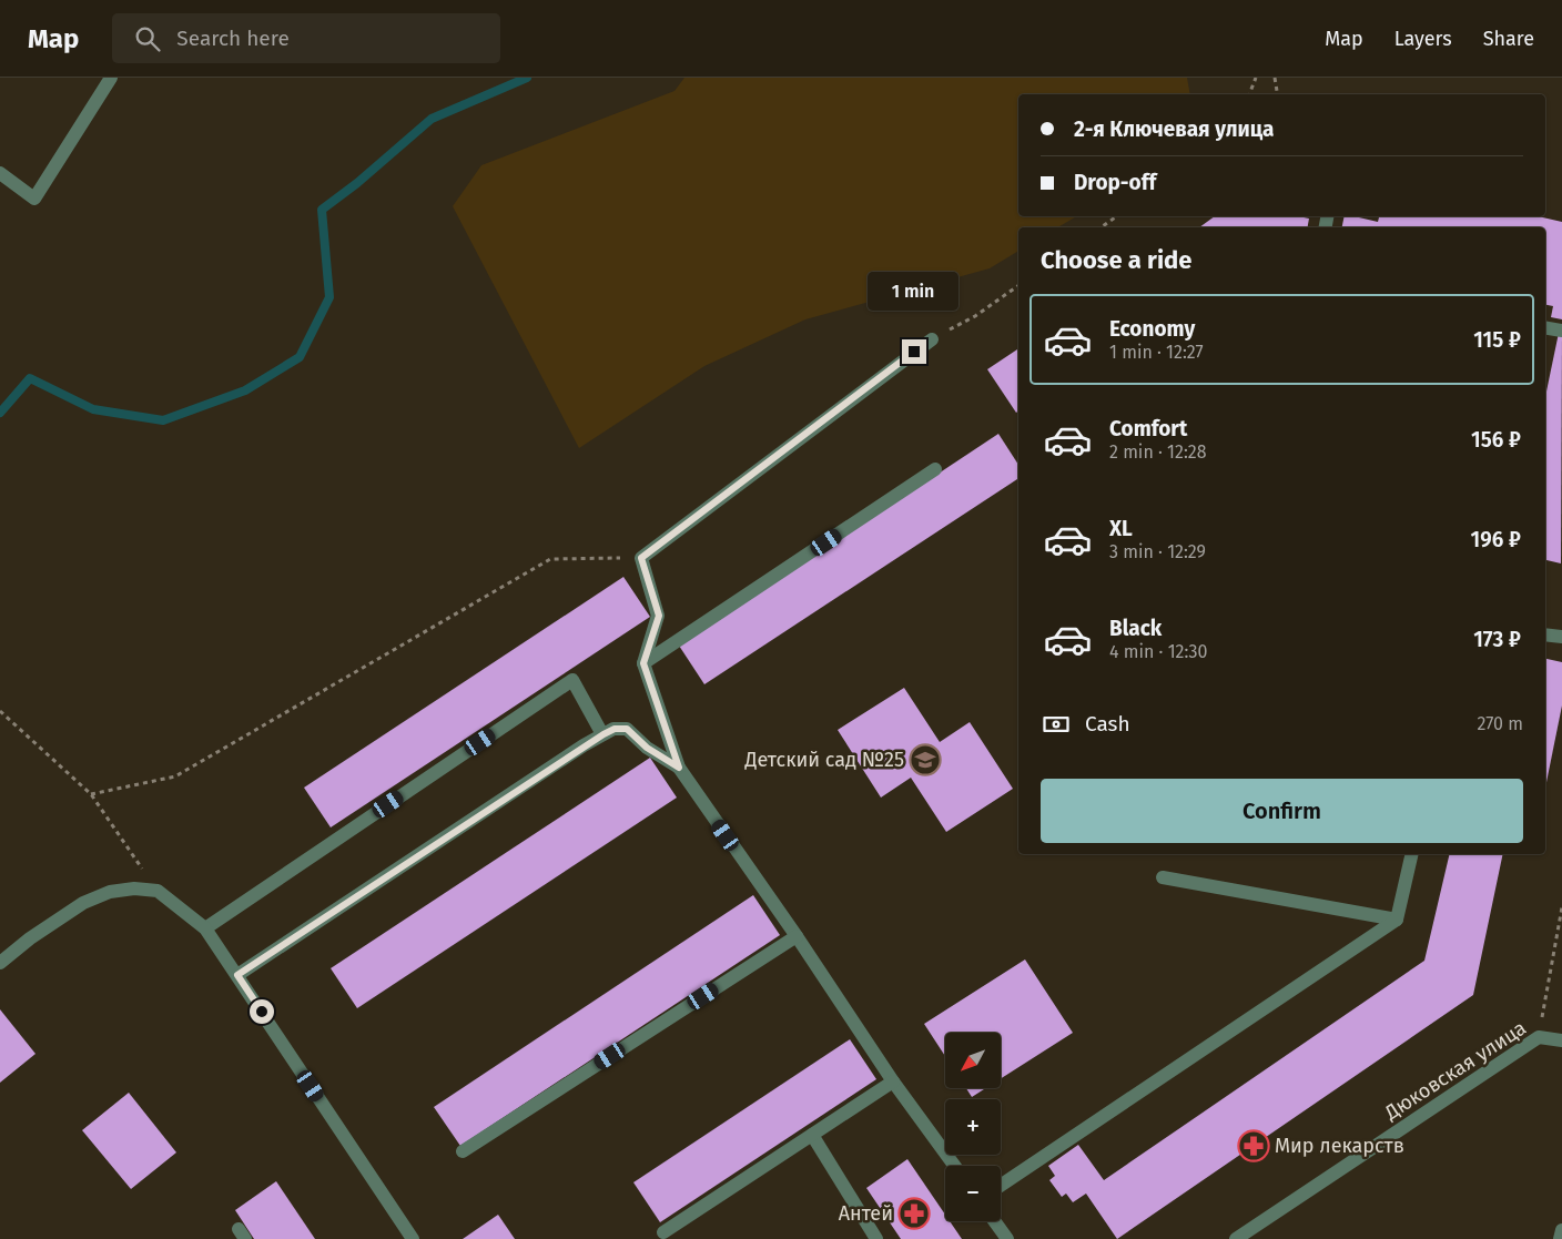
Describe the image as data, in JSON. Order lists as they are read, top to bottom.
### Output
{
  "streets": {
    "street": ["Дюковская улица"]
  },
  "places": {
    "school or university": ["Детский сад №25"],
    "pharmacy": ["Мир лекарств", "Антей"]
  },
  "north": "bottom left",
  "page": {
    "header": "Map",
    "search": "Search here",
    "nav": ["Map", "Layers", "Share"],
    "banner": ["2-я Ключевая улица", "Drop-off"],
    "heading": "Choose a ride",
    "bubble": "1 min",
    "list": [
      {
        "name": "Economy",
        "note": "1 min · 12:27",
        "value": "115 ₽"
      },
      {
        "name": "Comfort",
        "note": "2 min · 12:28",
        "value": "156 ₽"
      },
      {
        "name": "XL",
        "note": "3 min · 12:29",
        "value": "196 ₽"
      },
      {
        "name": "Black",
        "note": "4 min · 12:30",
        "value": "173 ₽"
      }
    ],
    "pay": ["Cash", "270 m"],
    "buttons": "Confirm",
    "map_buttons": ["+", "−"]
  }
}
